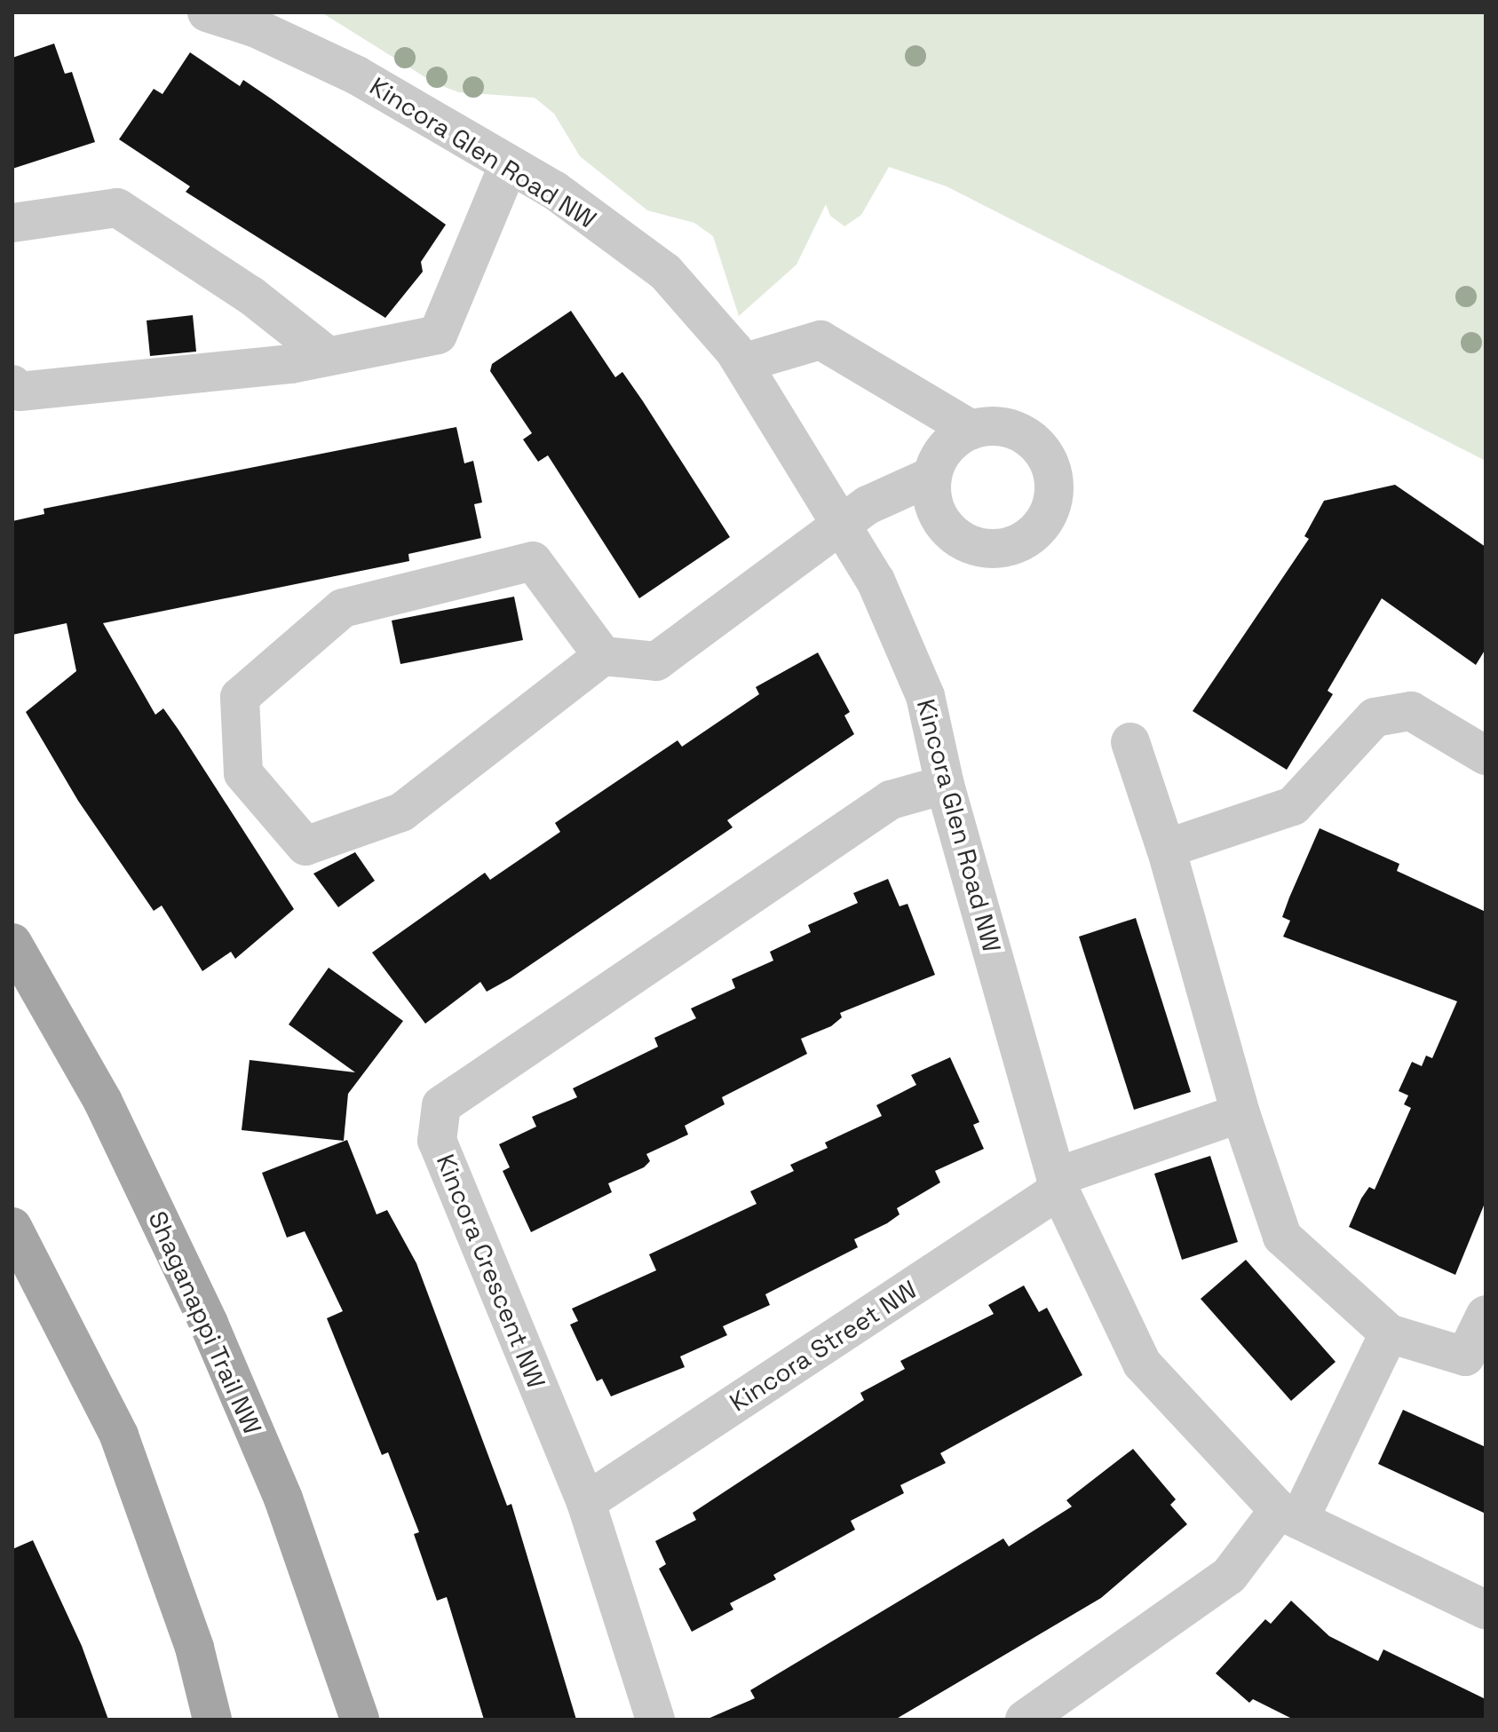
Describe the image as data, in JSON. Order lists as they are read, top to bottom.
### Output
{
  "streets": {
    "main road": ["Shaganappi Trail NW"],
    "street": ["Kincora Glen Road NW", "Kincora Crescent NW", "Kincora Street NW"]
  },
  "crossings": [
    ["Kincora Glen Road NW", "Kincora Crescent NW"],
    ["Kincora Glen Road NW", "Kincora Street NW"],
    ["Kincora Crescent NW", "Kincora Street NW"]
  ]
}
